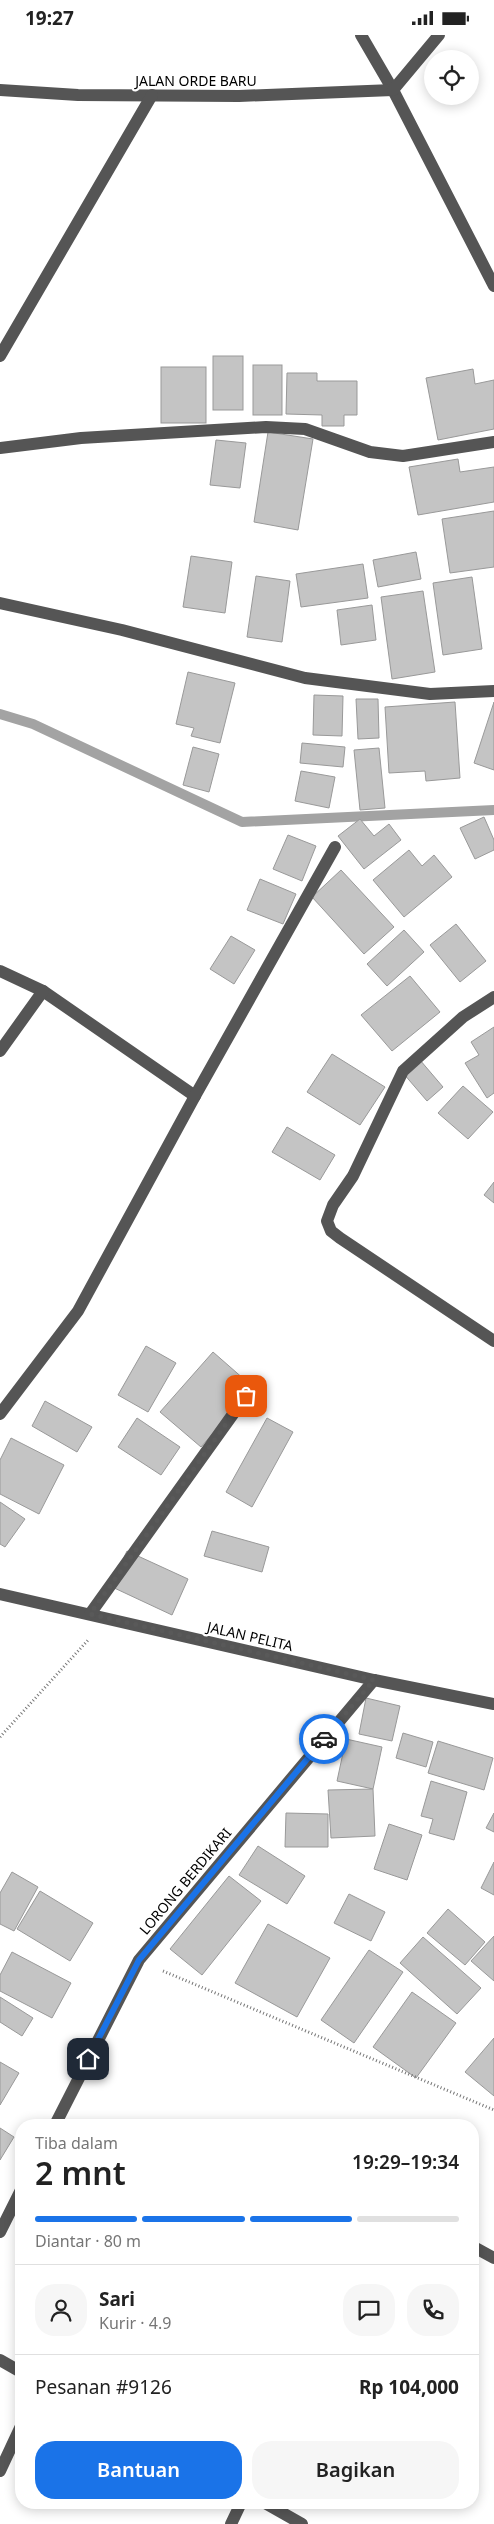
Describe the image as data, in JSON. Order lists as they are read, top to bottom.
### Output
{
  "streets": {
    "street": ["JALAN ORDE BARU", "JALAN PELITA", "LORONG BERDIKARI"]
  },
  "crossings": [
    ["JALAN PELITA", "LORONG BERDIKARI"]
  ],
  "page": {
    "status": "19:27",
    "heading": ["2 mnt", "Tiba dalam", "19:29–19:34"],
    "panel": [
      "Sari",
      "Kurir · 4.9",
      "Pesanan #9126",
      "Rp 104,000"
    ],
    "bar": "Diantar · 80 m",
    "buttons": ["Bantuan", "Bagikan"]
  }
}
